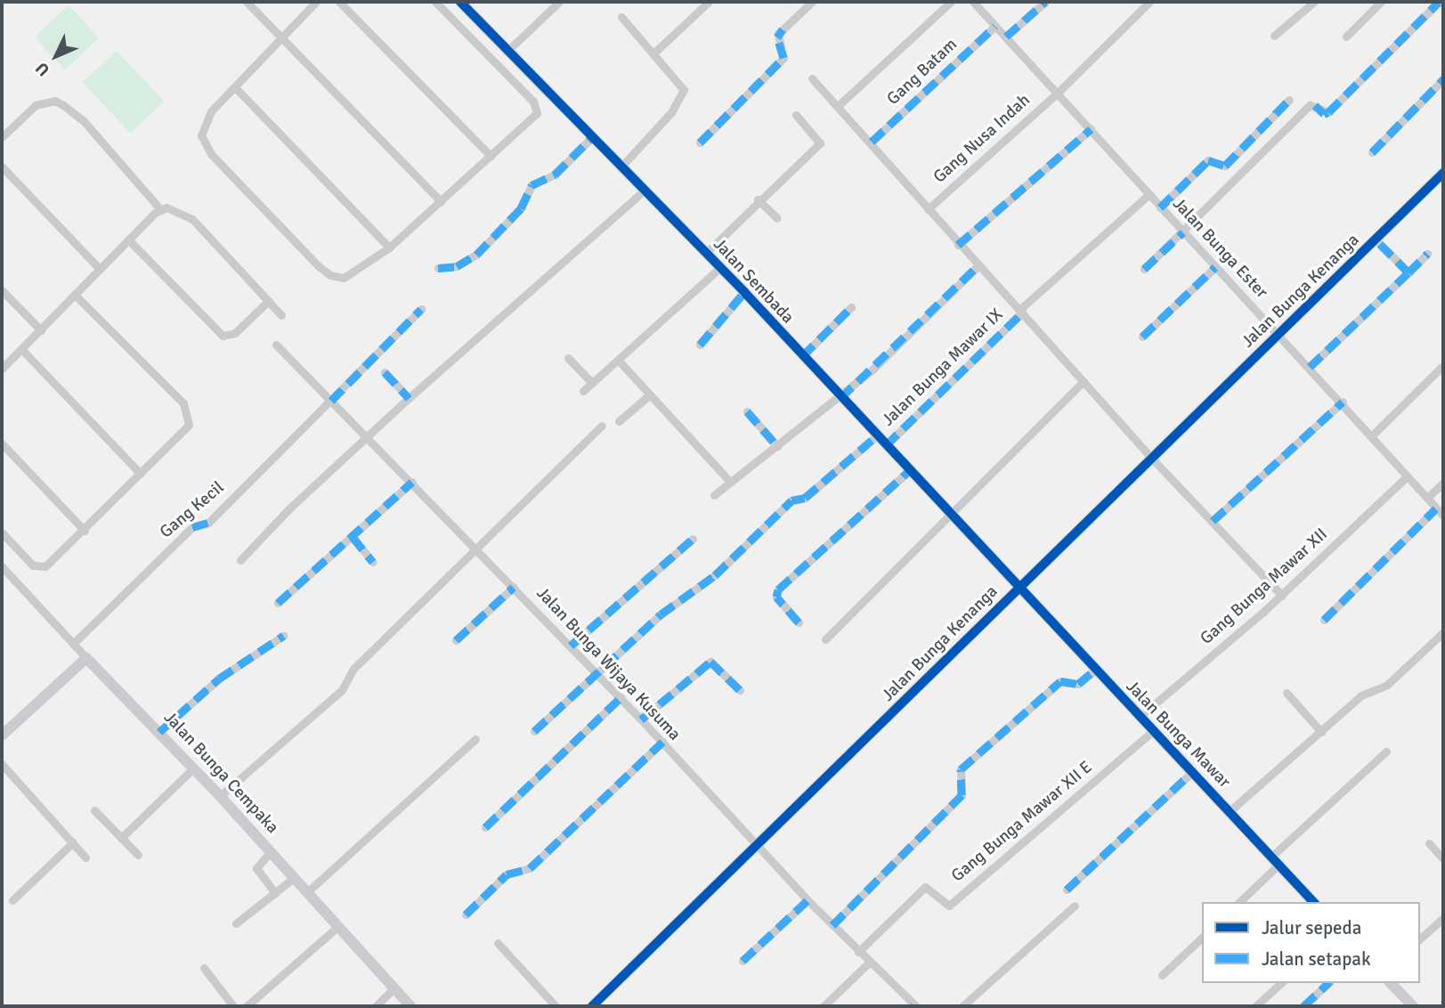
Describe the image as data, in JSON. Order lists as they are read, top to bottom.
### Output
{
  "streets": {
    "street": [
      "Gang Batam",
      "Gang Nusa Indah",
      "Jalan Bunga Ester",
      "Jalan Sembada",
      "Jalan Bunga Kenanga",
      "Jalan Bunga Mawar IX",
      "Gang Kecil",
      "Gang Bunga Mawar XII",
      "Jalan Bunga Wijaya Kusuma",
      "Jalan Bunga Mawar",
      "Jalan Bunga Cempaka",
      "Gang Bunga Mawar XII E"
    ]
  },
  "crossings": [
    ["Gang Batam", "Jalan Bunga Ester"],
    ["Gang Nusa Indah", "Jalan Bunga Ester"],
    ["Jalan Bunga Ester", "Jalan Bunga Kenanga"],
    ["Jalan Bunga Ester", "Jalan Bunga Mawar IX"],
    ["Jalan Bunga Ester", "Gang Bunga Mawar XII"],
    ["Jalan Sembada", "Jalan Bunga Kenanga"],
    ["Jalan Sembada", "Jalan Bunga Mawar IX"],
    ["Jalan Sembada", "Jalan Bunga Mawar"],
    ["Jalan Bunga Kenanga", "Jalan Bunga Wijaya Kusuma"],
    ["Jalan Bunga Kenanga", "Jalan Bunga Mawar"],
    ["Gang Kecil", "Jalan Bunga Wijaya Kusuma"],
    ["Gang Kecil", "Jalan Bunga Cempaka"],
    ["Gang Bunga Mawar XII", "Jalan Bunga Mawar"],
    ["Jalan Bunga Wijaya Kusuma", "Gang Bunga Mawar XII E"],
    ["Jalan Bunga Mawar", "Gang Bunga Mawar XII E"]
  ],
  "legend": ["Jalur sepeda", "Jalan setapak"],
  "north": "bottom left"
}
